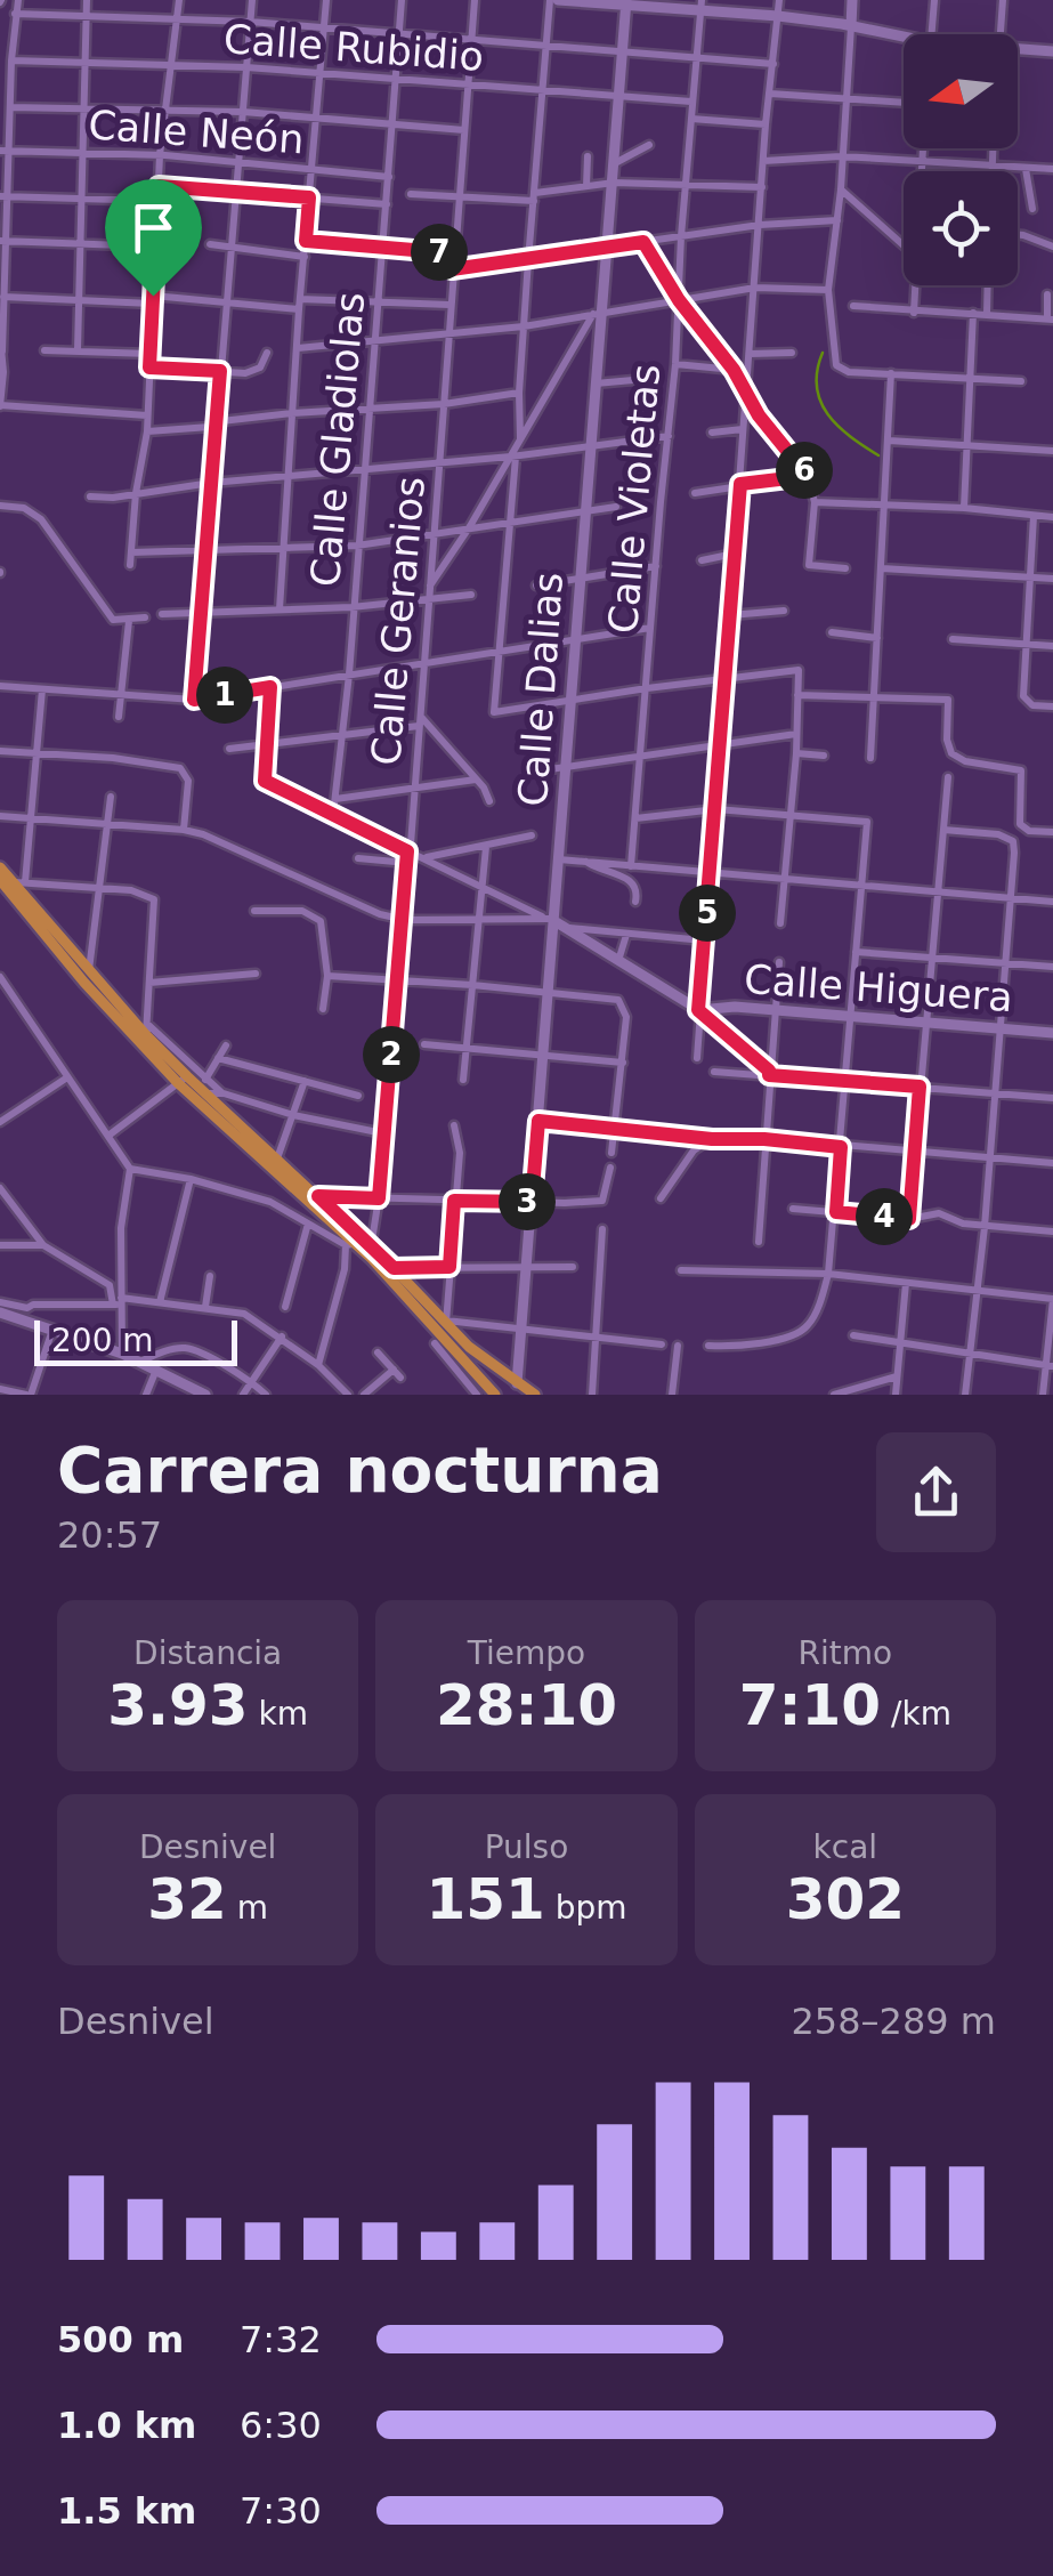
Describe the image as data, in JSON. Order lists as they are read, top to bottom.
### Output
{
  "streets": {
    "street": [
      "Calle Rubidio",
      "Calle Neón",
      "Calle Gladiolas",
      "Calle Violetas",
      "Calle Geranios",
      "Calle Dalias",
      "Calle Higuera"
    ]
  },
  "crossings": [
    ["Calle Rubidio", "Calle Gladiolas"],
    ["Calle Rubidio", "Calle Violetas"],
    ["Calle Rubidio", "Calle Geranios"],
    ["Calle Rubidio", "Calle Dalias"],
    ["Calle Neón", "Calle Gladiolas"]
  ],
  "scale_bar": "200 m",
  "north": "left",
  "page": {
    "pins": [
      "7",
      "6",
      "1",
      "5",
      "2",
      "3",
      "4"
    ],
    "scale": "200 m",
    "heading": ["Carrera nocturna", "20:57"],
    "stats": [
      ["Distancia", "3.93 km"],
      ["Tiempo", "28:10"],
      ["Ritmo", "7:10 /km"],
      ["Desnivel", "32 m"],
      ["Pulso", "151 bpm"],
      ["kcal", "302"]
    ],
    "chart": ["Desnivel", "258–289 m"],
    "list": [
      {
        "name": "500 m",
        "note": "7:32"
      },
      {
        "name": "1.0 km",
        "note": "6:30"
      },
      {
        "name": "1.5 km",
        "note": "7:30"
      }
    ]
  }
}
